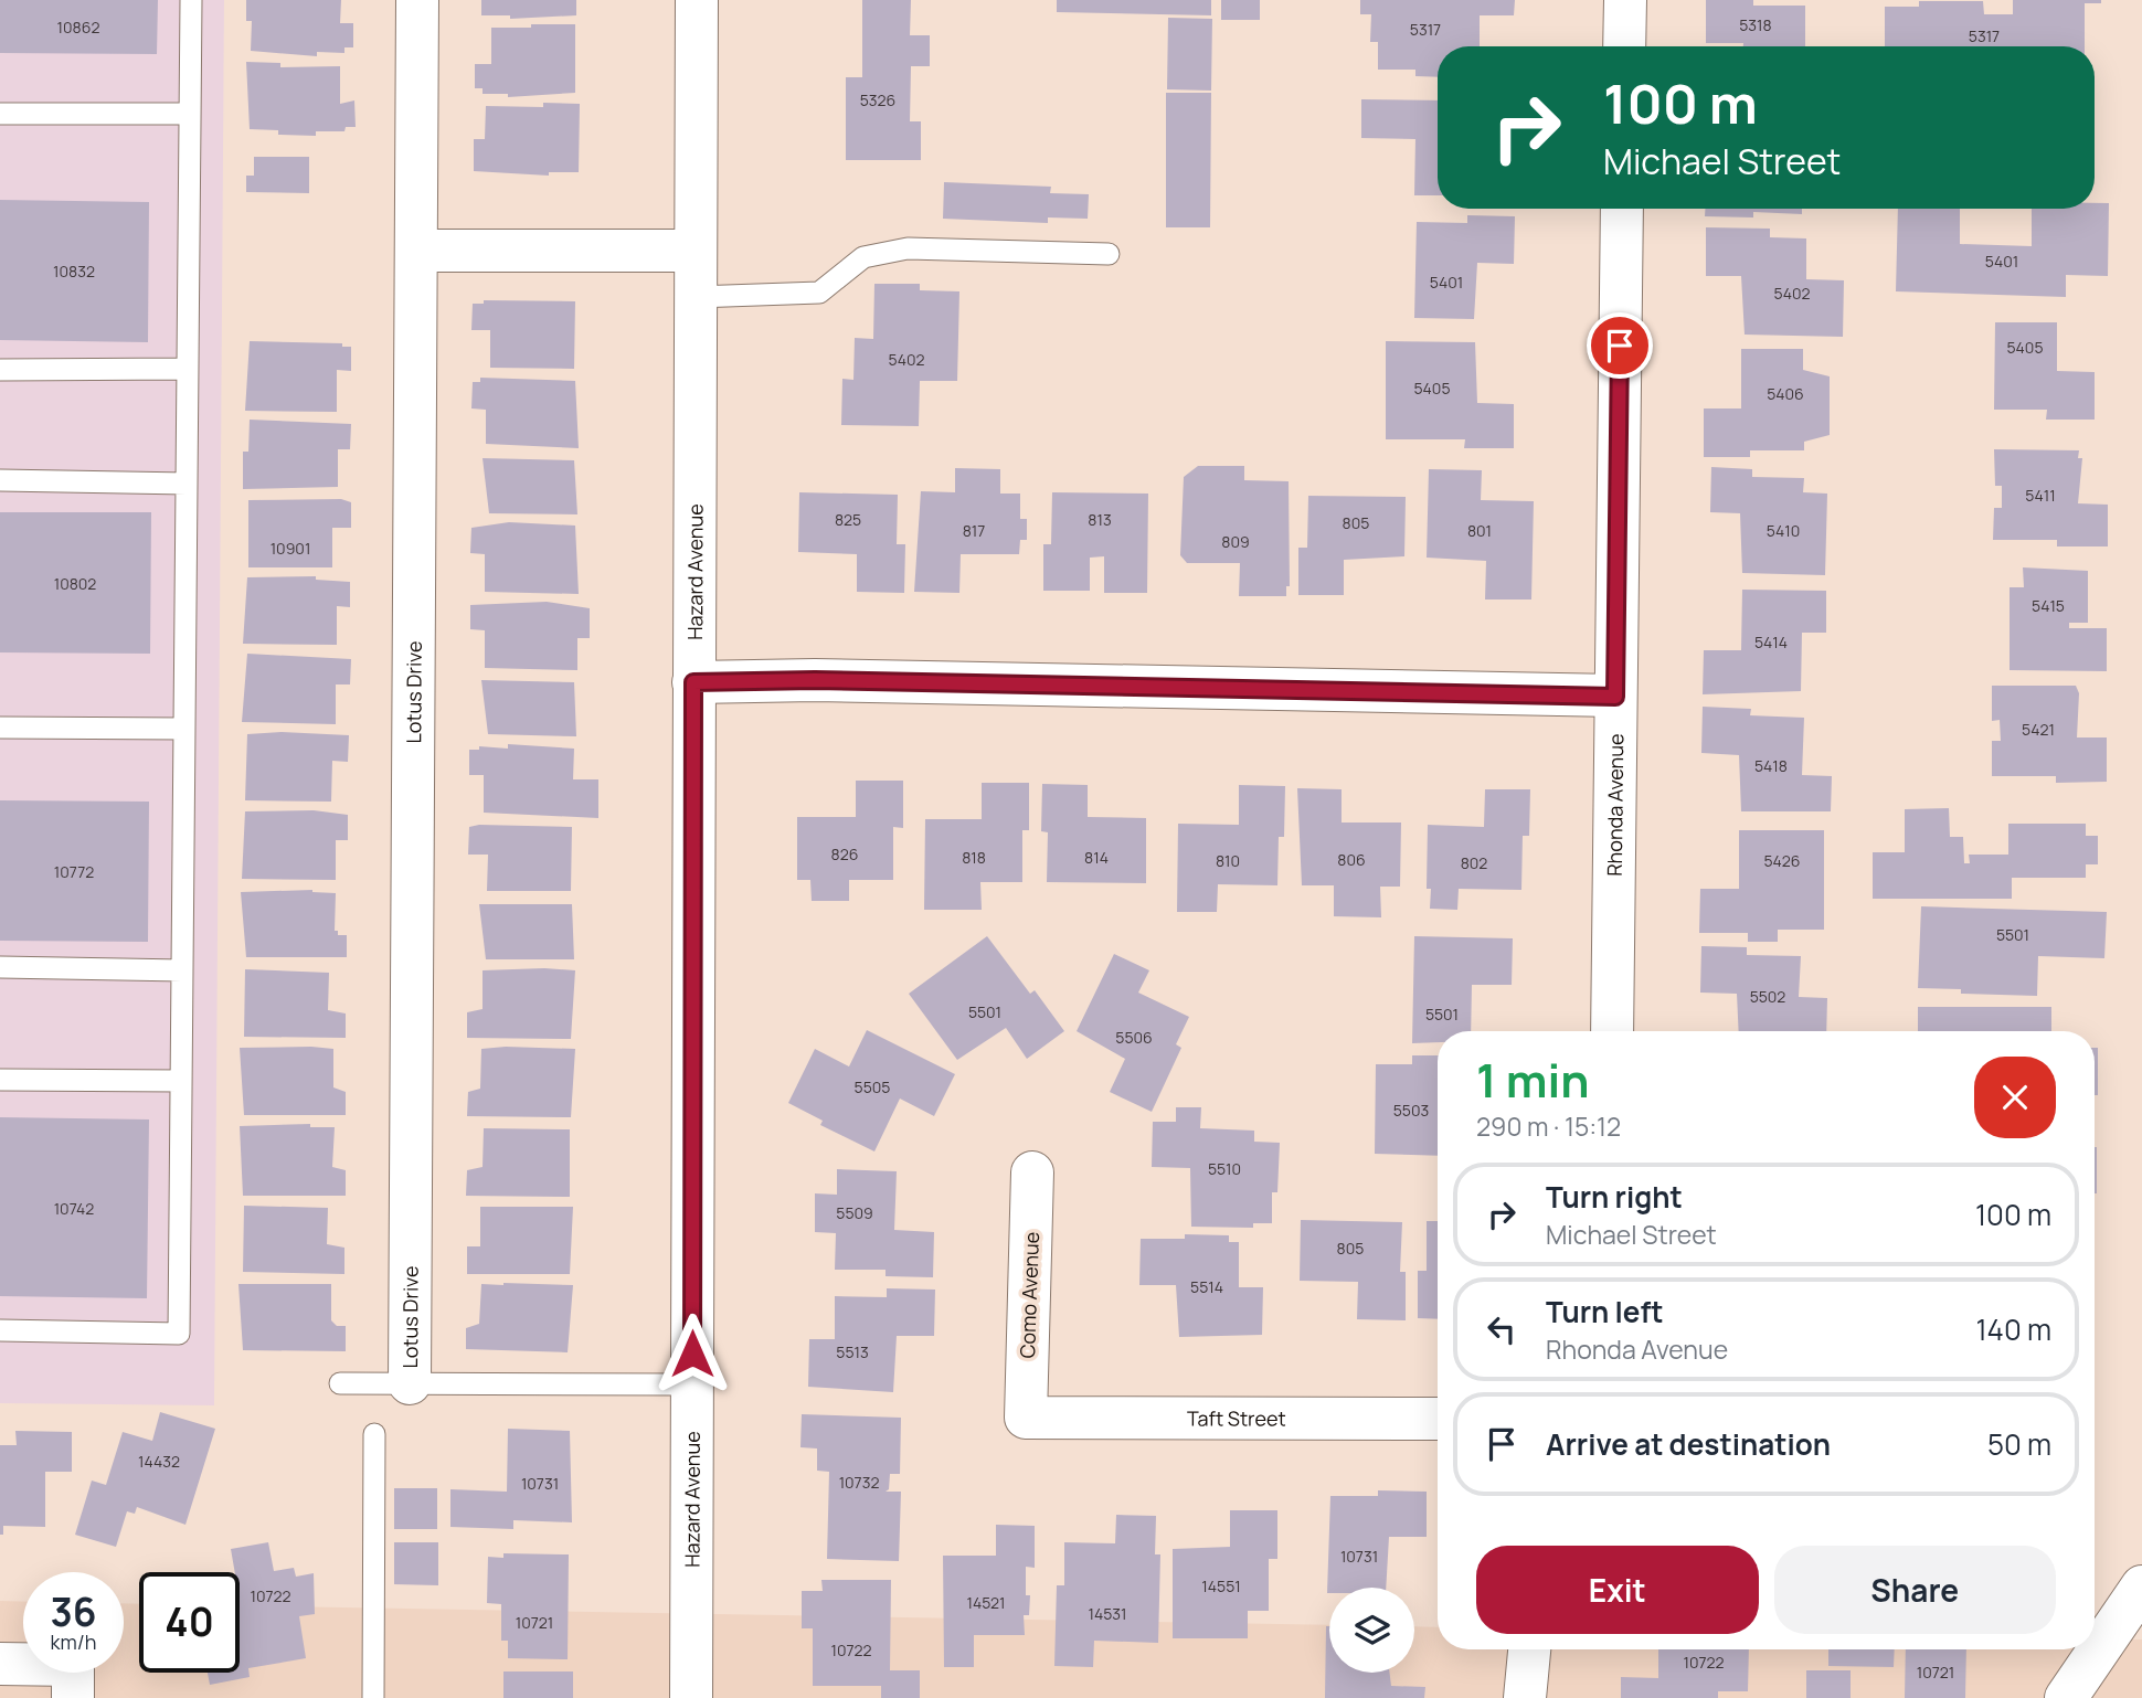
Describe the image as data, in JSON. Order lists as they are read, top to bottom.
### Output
{
  "streets": {
    "street": [
      "Hazard Avenue",
      "Lotus Drive",
      "Rhonda Avenue",
      "Como Avenue",
      "Taft Street"
    ]
  },
  "crossings": [
    ["Como Avenue", "Taft Street"]
  ],
  "house_numbers": [
    "5318",
    "10862",
    "5317",
    "5317",
    "5326",
    "5401",
    "10832",
    "5401",
    "5402",
    "5405",
    "5402",
    "5405",
    "5406",
    "5411",
    "825",
    "813",
    "805",
    "817",
    "801",
    "5410",
    "809",
    "10901",
    "10802",
    "5415",
    "5414",
    "5421",
    "5418",
    "826",
    "818",
    "814",
    "806",
    "810",
    "5426",
    "802",
    "10772",
    "5501",
    "5502",
    "5501",
    "5501",
    "5506",
    "5505",
    "5503",
    "5510",
    "10742",
    "5509",
    "805",
    "5514",
    "5513",
    "14432",
    "10732",
    "10731",
    "10731",
    "14551",
    "10722",
    "14521",
    "14531",
    "10721",
    "10722",
    "10722",
    "10721"
  ],
  "page": {
    "turn": ["100 m", "Michael Street"],
    "heading": ["1 min", "290 m · 15:12"],
    "list": [
      {
        "name": "Turn right",
        "note": "Michael Street",
        "value": "100 m"
      },
      {
        "name": "Turn left",
        "note": "Rhonda Avenue",
        "value": "140 m"
      },
      {
        "name": "Arrive at destination",
        "value": "50 m"
      }
    ],
    "buttons": ["Exit", "Share"],
    "speed": "36 km/h",
    "limit": "40"
  }
}
